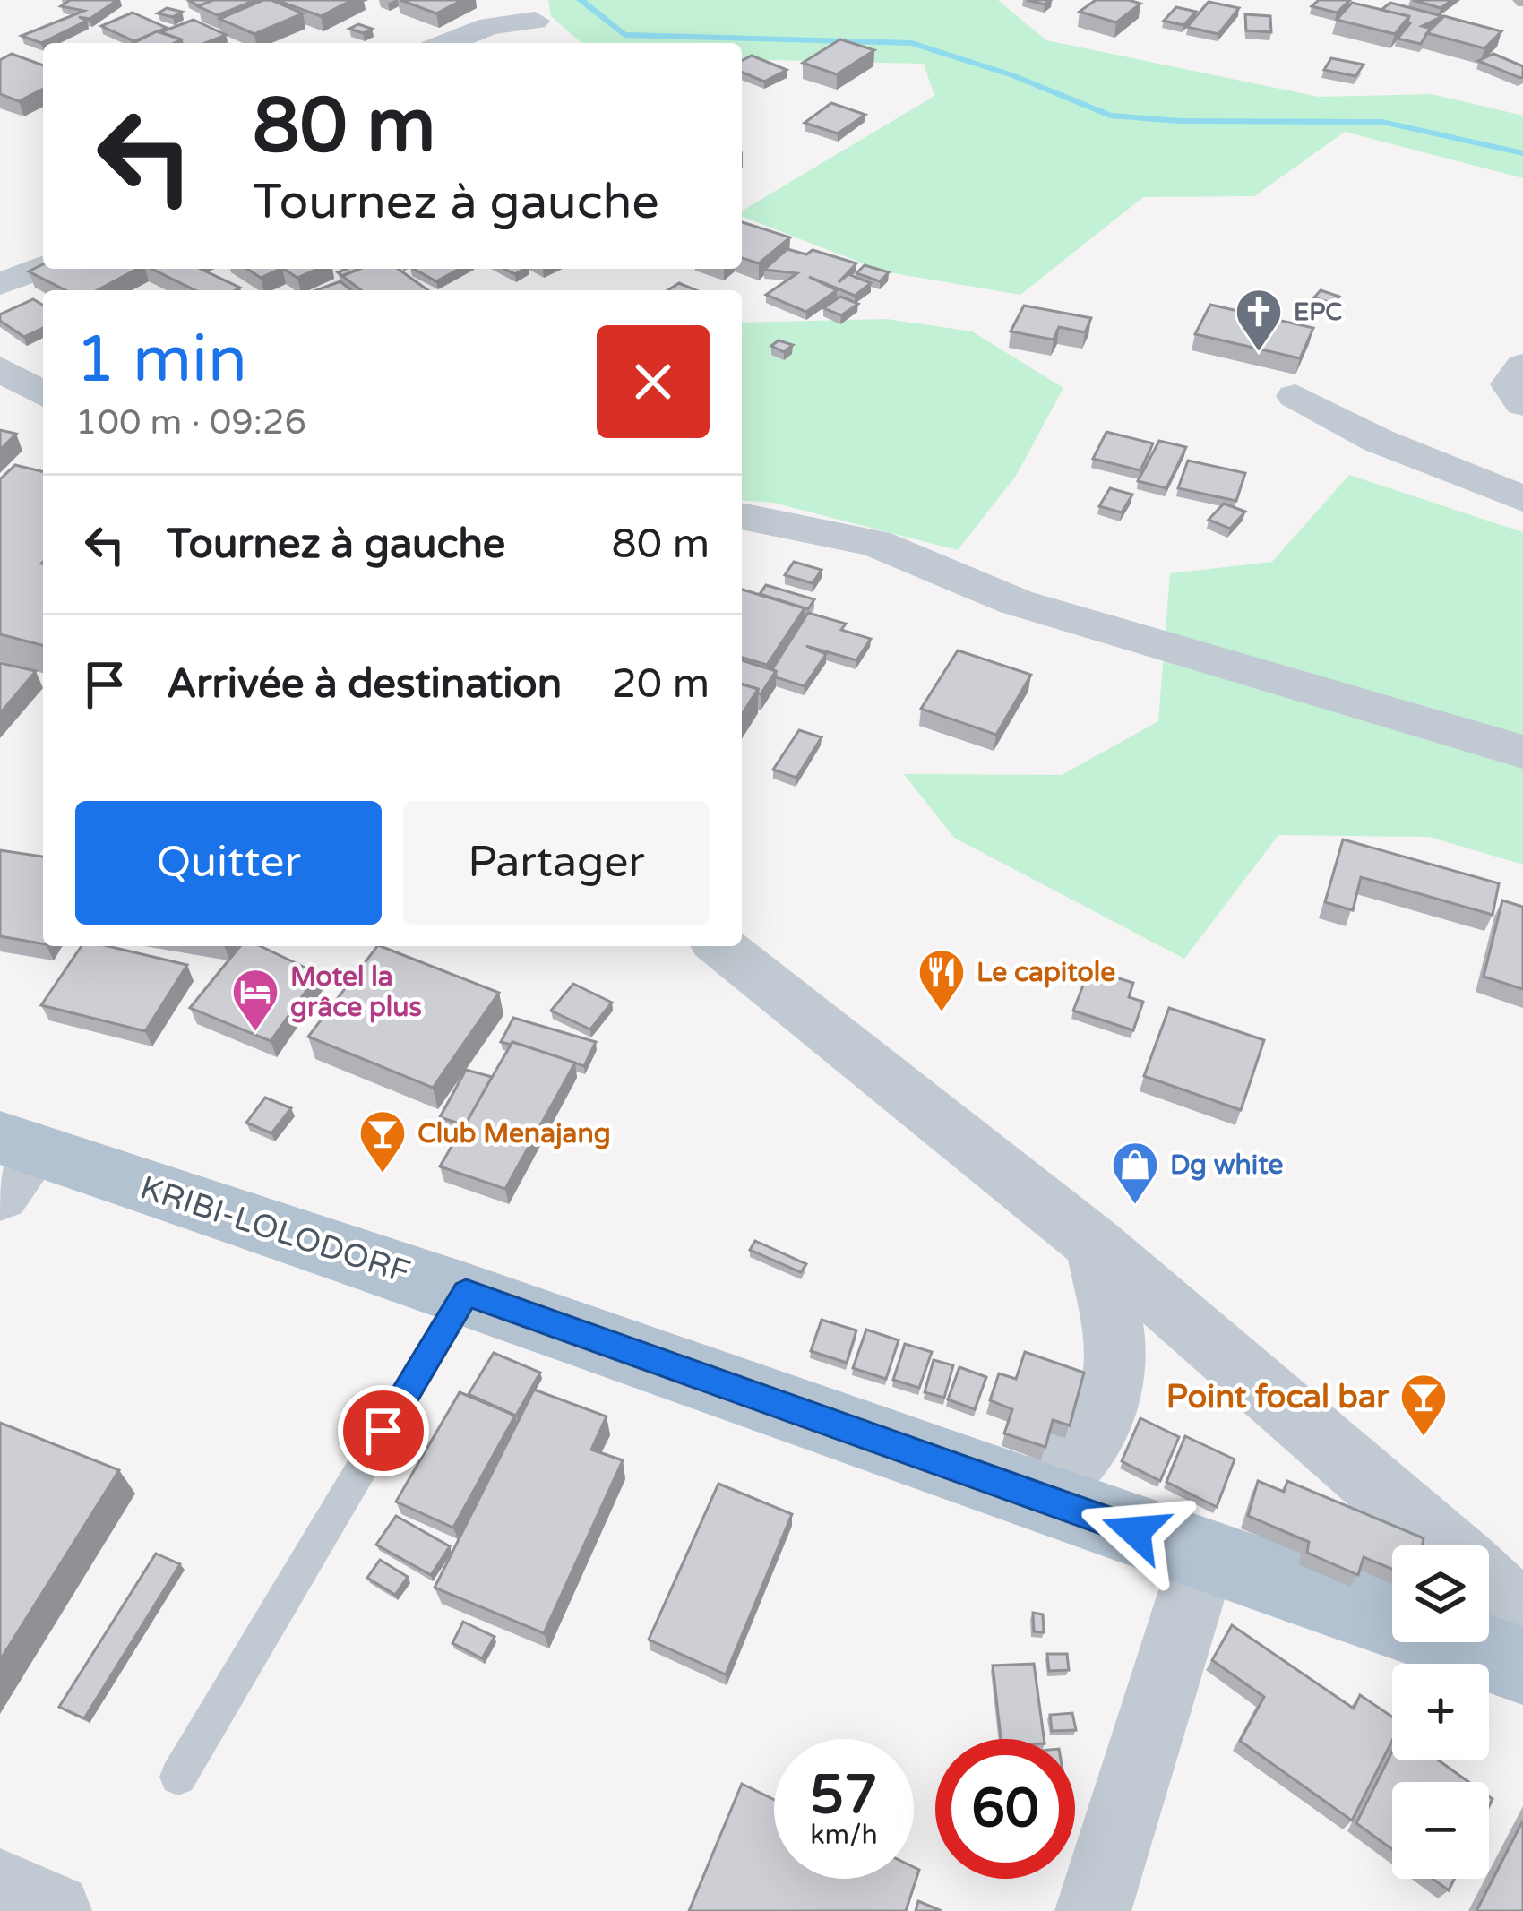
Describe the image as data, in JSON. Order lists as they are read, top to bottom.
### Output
{
  "streets": {
    "main road": ["KRIBI-LOLODORF"]
  },
  "places": {
    "church": ["EPC"],
    "restaurant": ["Le capitole"],
    "hotel": ["Motel la grâce plus"],
    "bar": ["Club Menajang", "Point focal bar"],
    "shop": ["Dg white"]
  },
  "page": {
    "turn": ["80 m", "Tournez à gauche"],
    "heading": ["1 min", "100 m · 09:26"],
    "list": [
      {
        "name": "Tournez à gauche",
        "value": "80 m"
      },
      {
        "name": "Arrivée à destination",
        "value": "20 m"
      }
    ],
    "buttons": ["Quitter", "Partager"],
    "map_buttons": ["+", "−"],
    "speed": "57 km/h",
    "limit": "60"
  }
}
